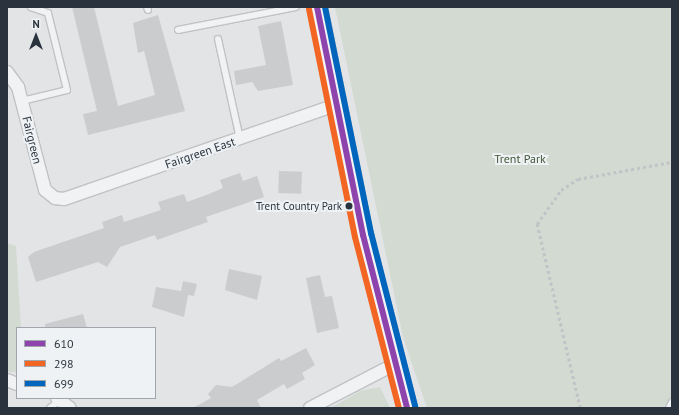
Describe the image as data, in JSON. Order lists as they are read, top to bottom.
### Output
{
  "streets": {
    "street": ["Fairgreen", "Fairgreen East"]
  },
  "crossings": [
    ["Fairgreen", "Fairgreen East"]
  ],
  "parks": ["Trent Park"],
  "places": ["Trent Country Park"],
  "lines": ["transit line 610", "transit line 699", "transit line 298"],
  "legend": ["610", "298", "699"],
  "north": "top"
}
